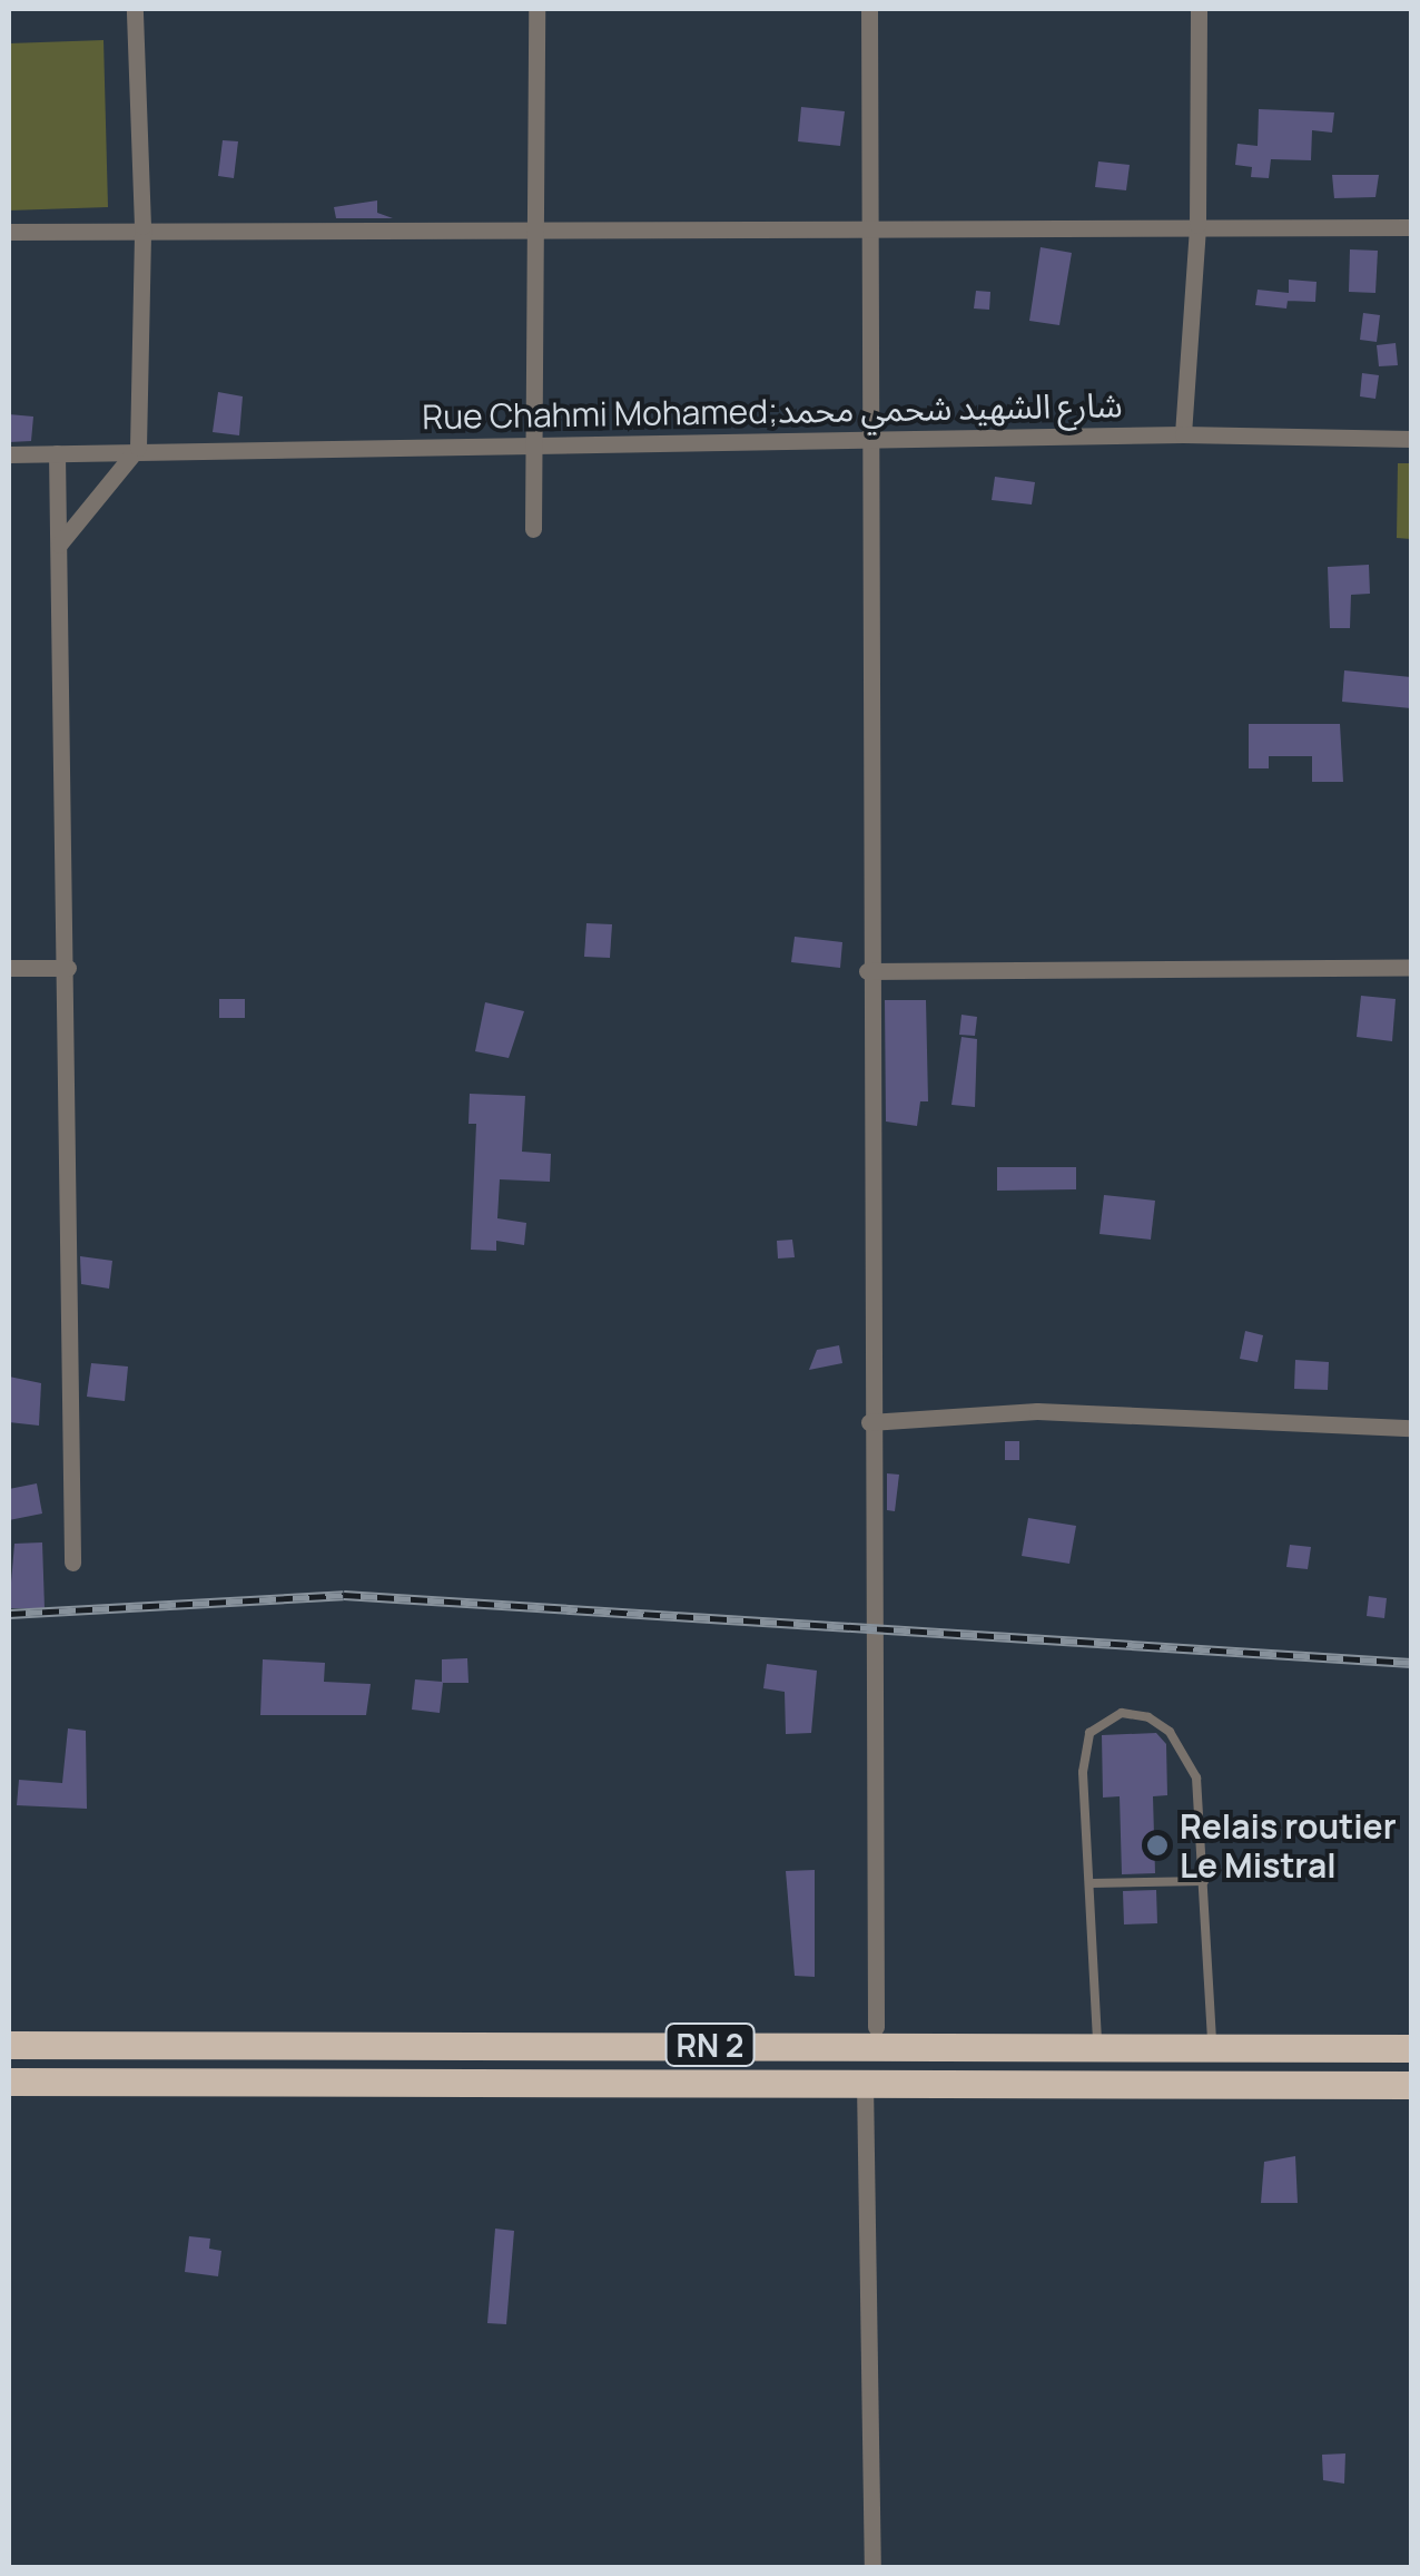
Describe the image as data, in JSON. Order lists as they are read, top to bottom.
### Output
{
  "streets": {
    "highway": ["RN 2"],
    "street": ["Rue Chahmi Mohamed;شارع الشهيد شحمي محمد"]
  },
  "places": ["Relais routier Le Mistral"]
}
